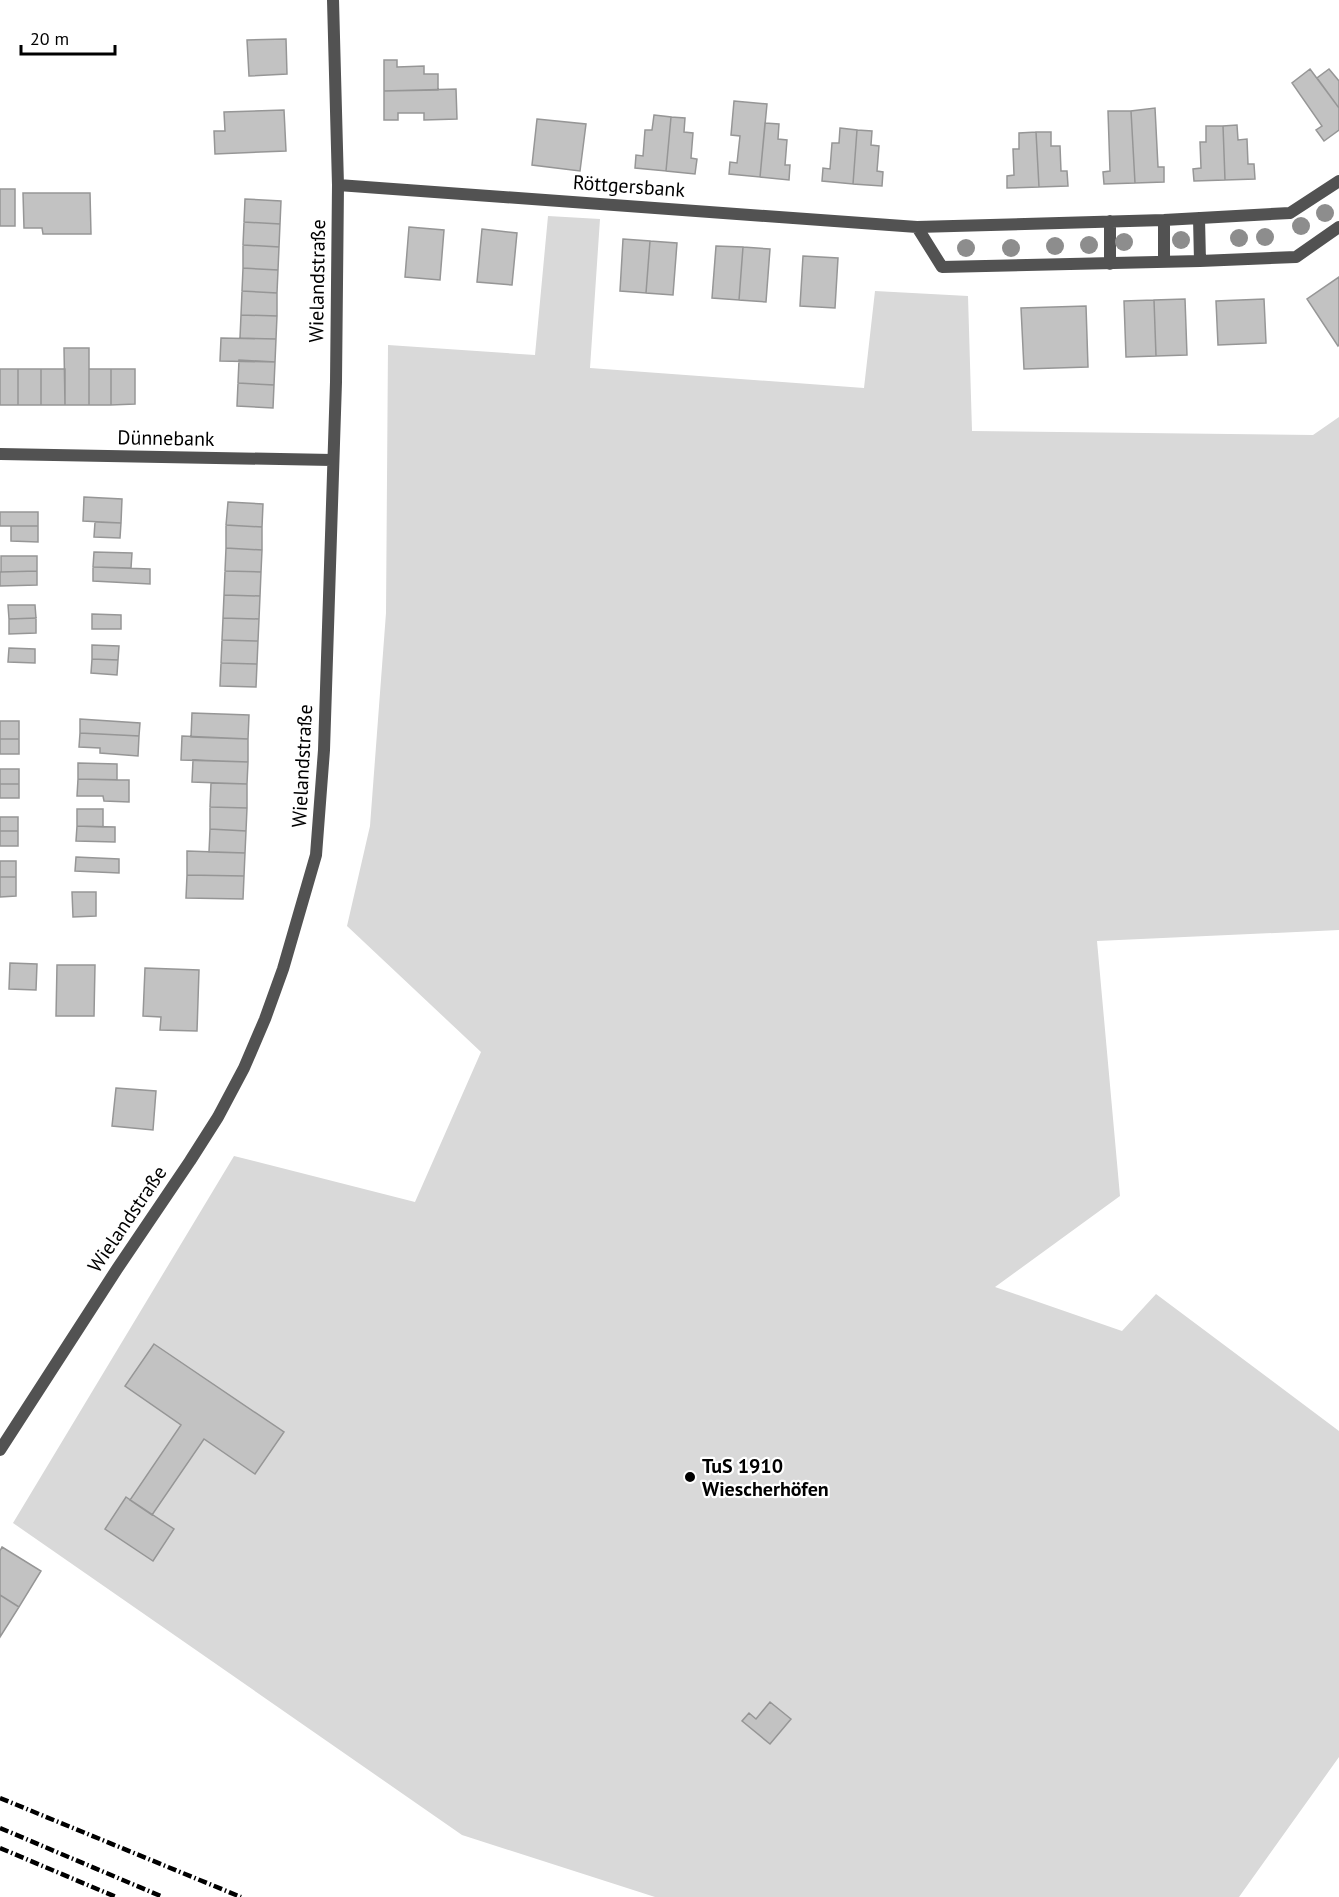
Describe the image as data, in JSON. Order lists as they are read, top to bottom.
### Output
{
  "streets": {
    "street": ["Röttgersbank", "Wielandstraße", "Dünnebank"]
  },
  "crossings": [
    ["Röttgersbank", "Wielandstraße"],
    ["Wielandstraße", "Dünnebank"]
  ],
  "places": ["TuS 1910 Wiescherhöfen"],
  "scale_bar": "20 m"
}
